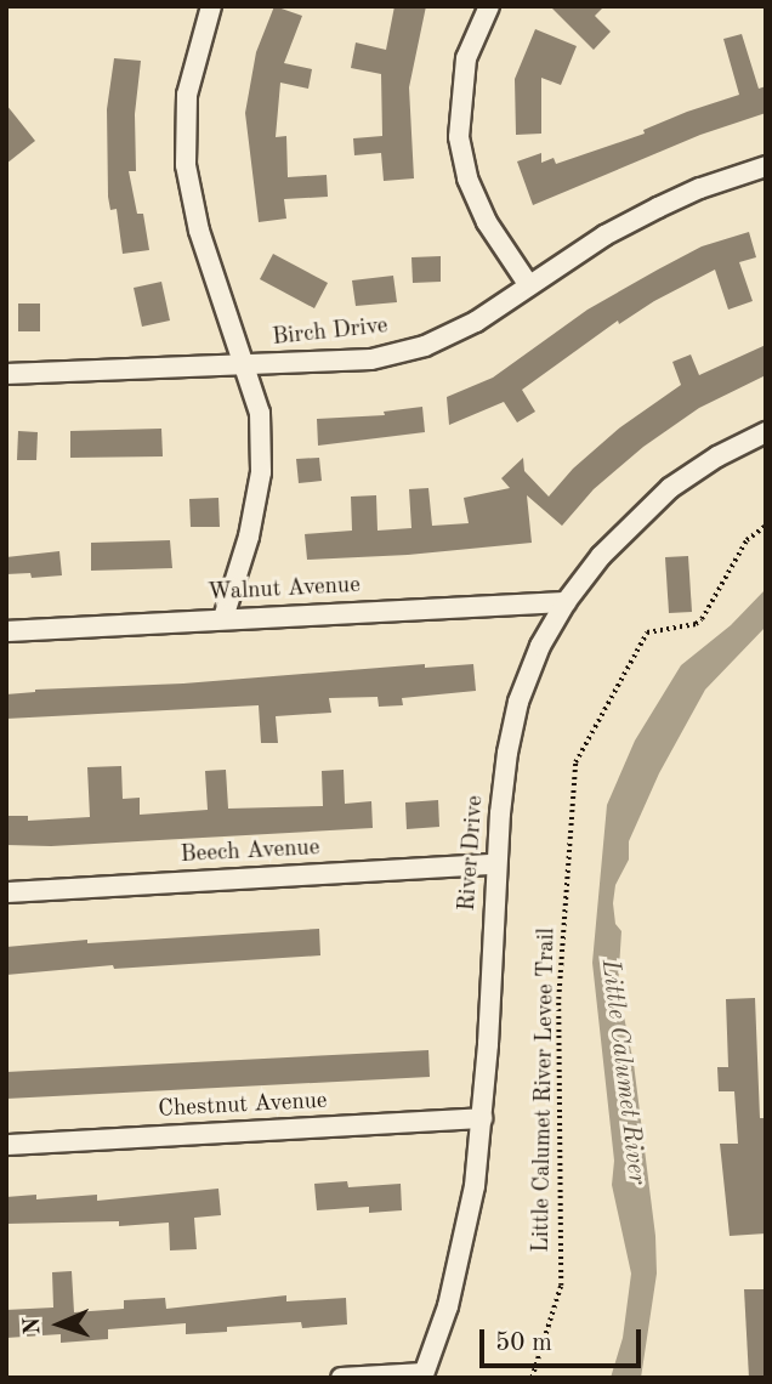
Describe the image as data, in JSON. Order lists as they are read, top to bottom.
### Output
{
  "streets": {
    "street": [
      "Birch Drive",
      "Walnut Avenue",
      "Beech Avenue",
      "River Drive",
      "Chestnut Avenue"
    ],
    "path": ["Little Calumet River Levee Trail"]
  },
  "crossings": [
    ["Walnut Avenue", "River Drive"],
    ["Beech Avenue", "River Drive"],
    ["River Drive", "Chestnut Avenue"]
  ],
  "water": ["Little Calumet River"],
  "scale_bar": "50 m",
  "north": "left"
}
